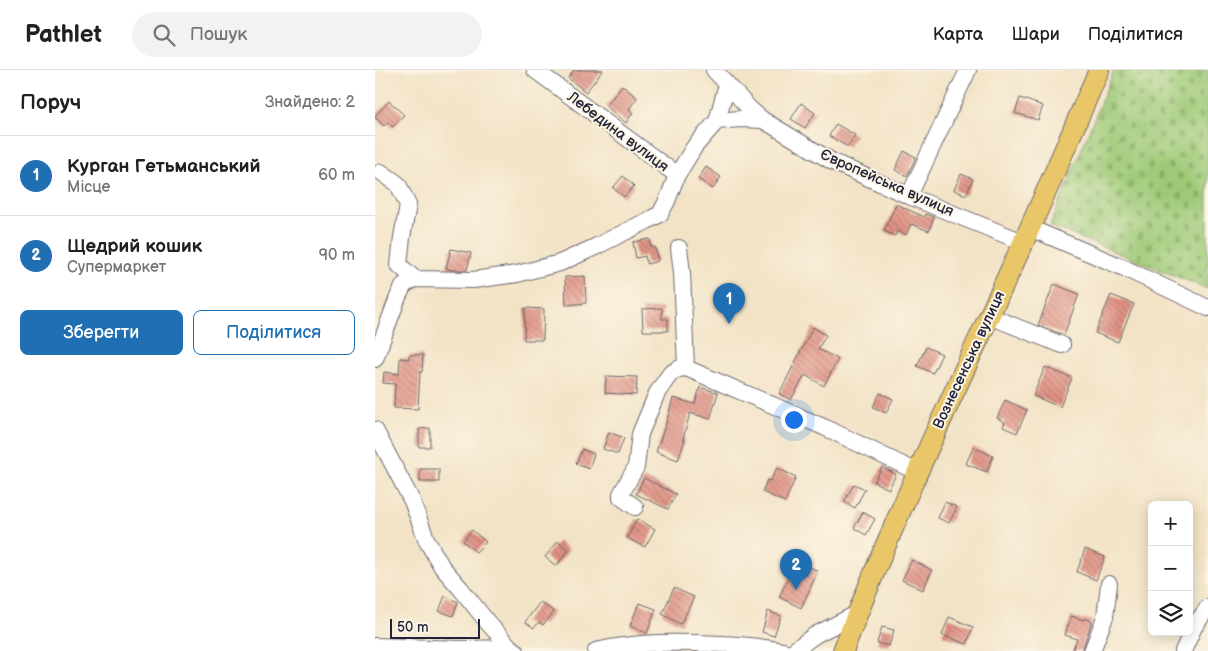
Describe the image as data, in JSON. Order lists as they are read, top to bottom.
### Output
{
  "streets": {
    "main road": ["Вознесенська вулиця"],
    "street": ["Лебедина вулиця", "Європейська вулиця"]
  },
  "crossings": [
    ["Європейська вулиця", "Вознесенська вулиця"]
  ],
  "scale_bar": "50 m",
  "page": {
    "header": "Pathlet",
    "search": "Пошук",
    "nav": ["Карта", "Шари", "Поділитися"],
    "heading": ["Поруч", "Знайдено: 2"],
    "list": [
      {
        "mark": "1",
        "name": "Курган Гетьманський",
        "note": "Місце",
        "value": "60 m"
      },
      {
        "mark": "2",
        "name": "Щедрий кошик",
        "note": "Супермаркет",
        "value": "90 m"
      }
    ],
    "pins": ["1", "2"],
    "buttons": ["Зберегти", "Поділитися"],
    "map_buttons": ["+", "−"],
    "scale": "50 m"
  }
}
